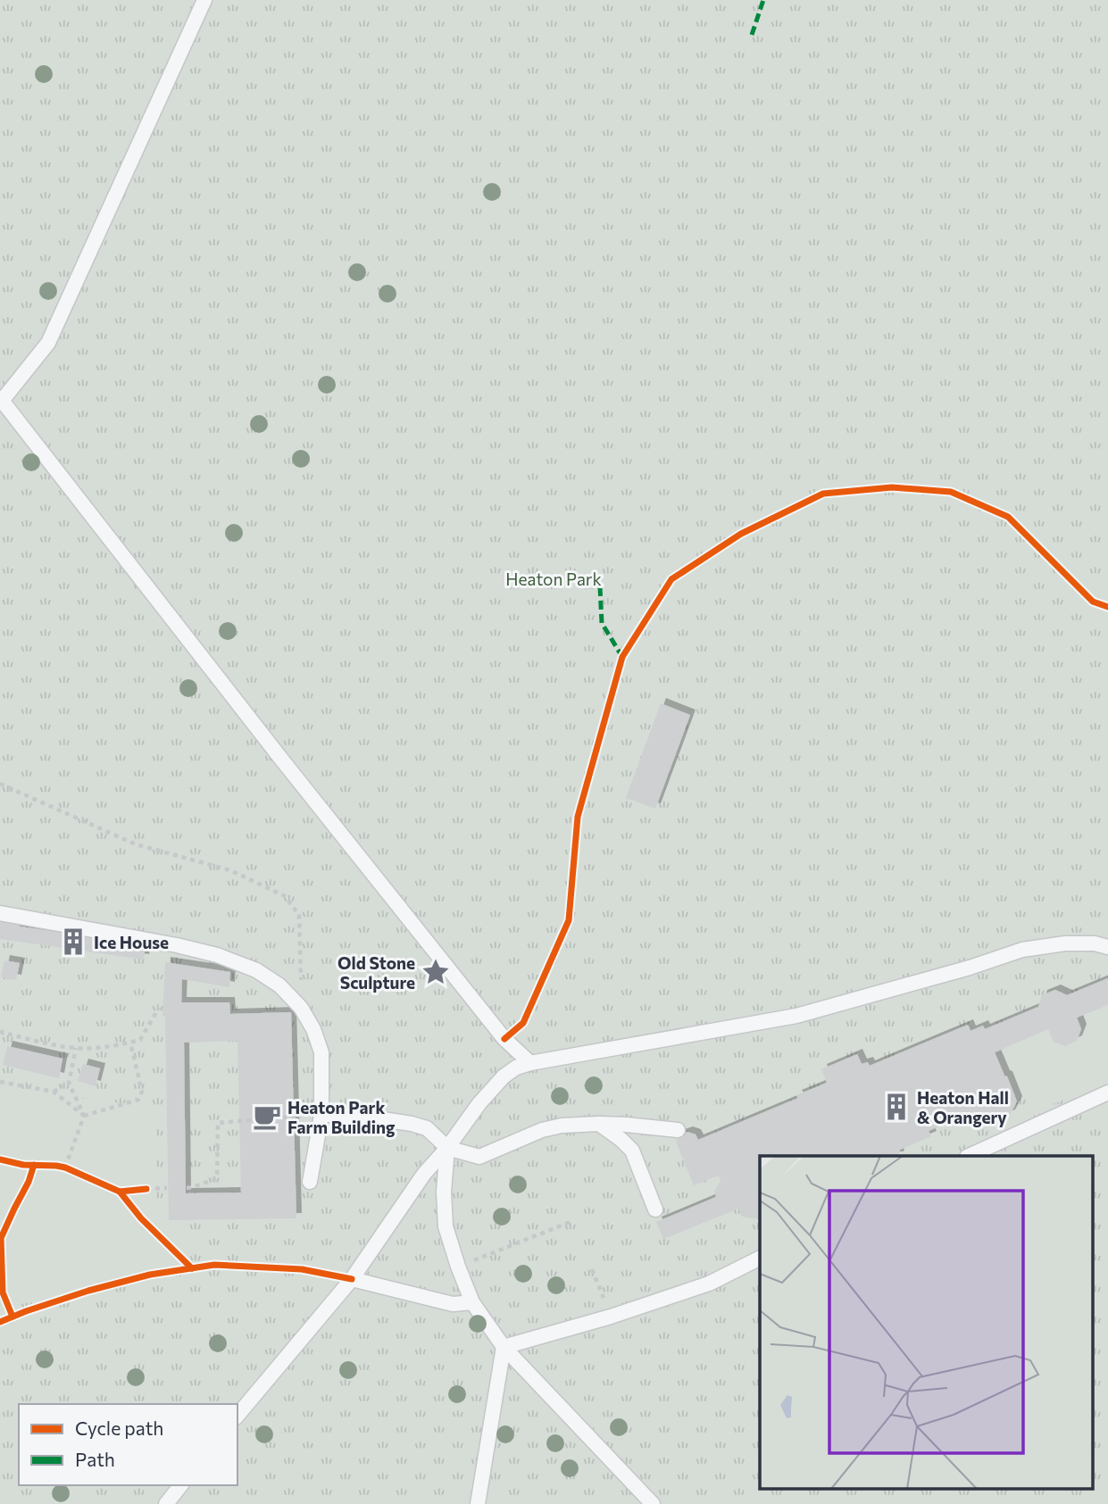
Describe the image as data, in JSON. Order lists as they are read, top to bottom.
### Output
{
  "parks": ["Heaton Park"],
  "places": {
    "building": ["Ice House", "Heaton Hall & Orangery"],
    "place": ["Old Stone Sculpture"],
    "cafe": ["Heaton Park Farm Building"]
  },
  "legend": ["Cycle path", "Path"]
}
